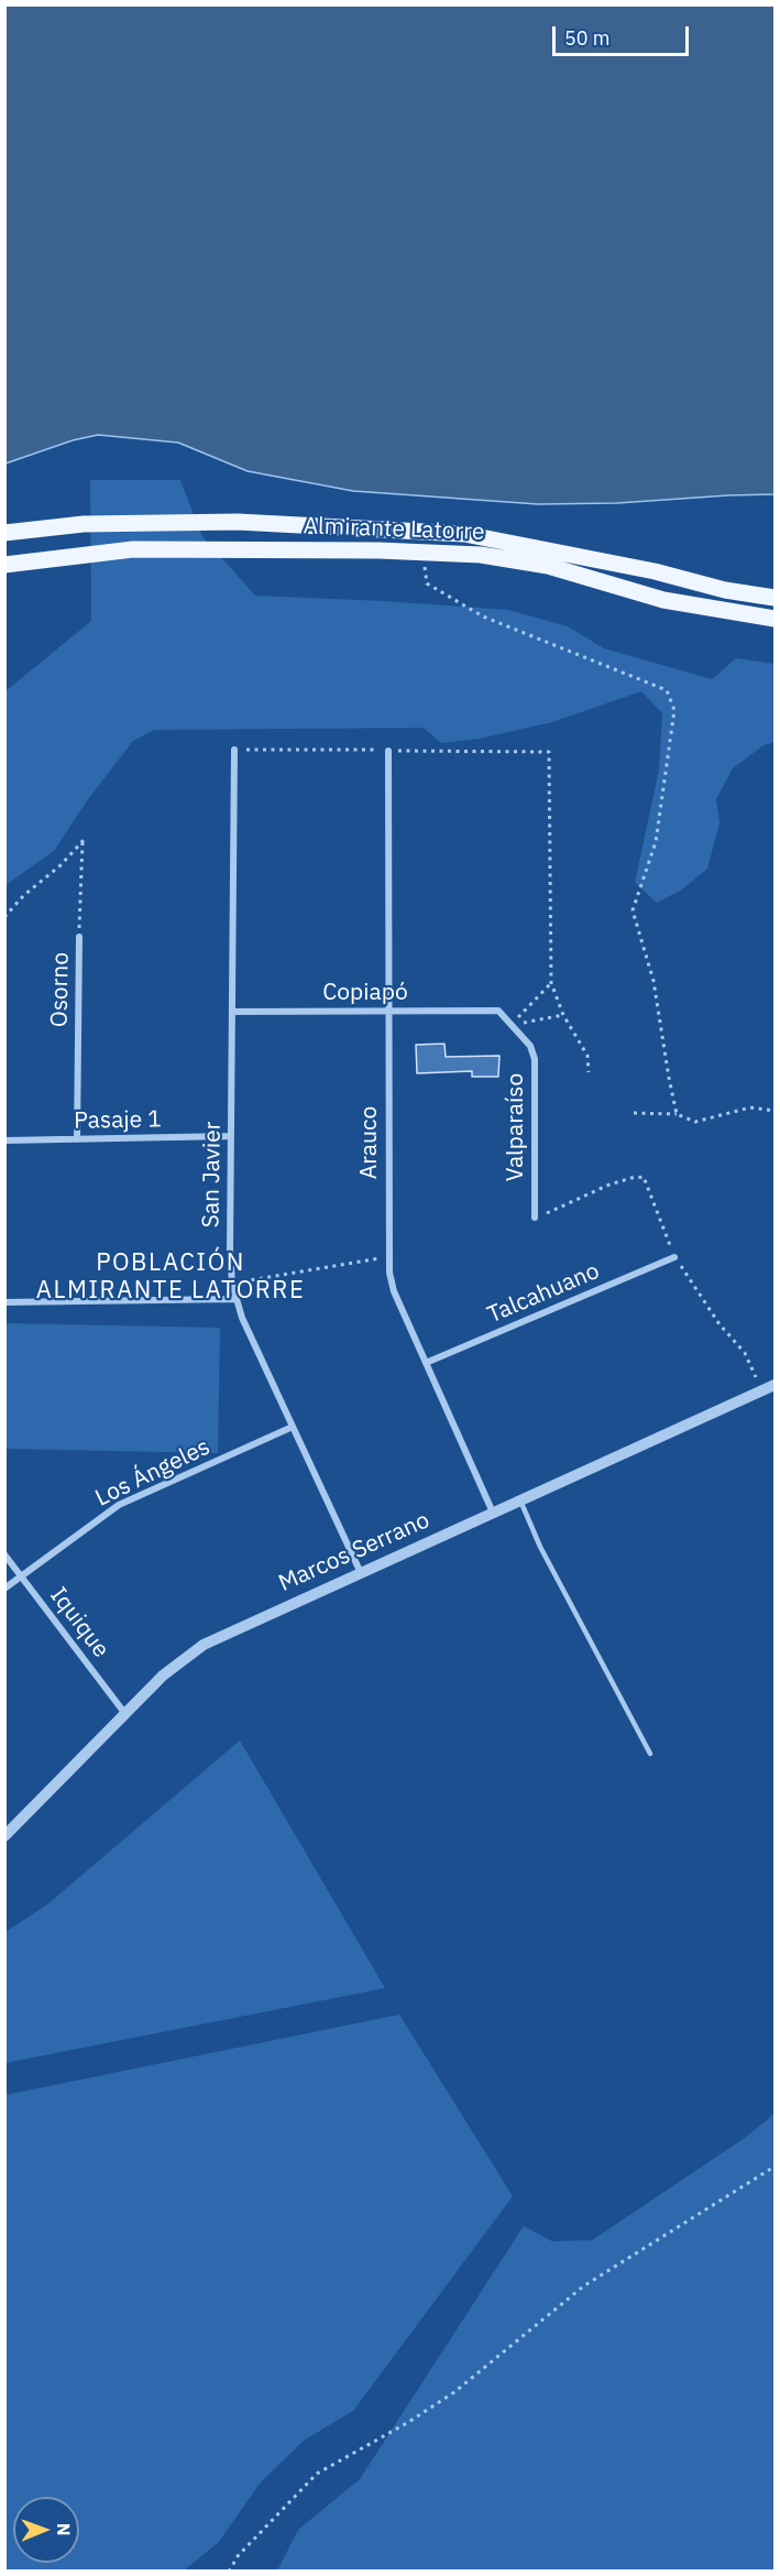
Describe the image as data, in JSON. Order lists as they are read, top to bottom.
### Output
{
  "streets": {
    "main road": ["Almirante Latorre"],
    "street": [
      "Osorno",
      "Copiapó",
      "Pasaje 1",
      "Valparaíso",
      "Arauco",
      "San Javier",
      "Talcahuano",
      "Los Ángeles",
      "Marcos Serrano",
      "Iquique"
    ]
  },
  "crossings": [
    ["Osorno", "Pasaje 1"],
    ["Copiapó", "Valparaíso"],
    ["Copiapó", "Arauco"],
    ["Copiapó", "San Javier"],
    ["Pasaje 1", "San Javier"],
    ["Arauco", "Talcahuano"],
    ["Arauco", "Marcos Serrano"],
    ["San Javier", "Los Ángeles"],
    ["San Javier", "Marcos Serrano"],
    ["Los Ángeles", "Iquique"],
    ["Marcos Serrano", "Iquique"]
  ],
  "districts": ["POBLACIÓN ALMIRANTE LATORRE"],
  "scale_bar": "50 m",
  "north": "right"
}
